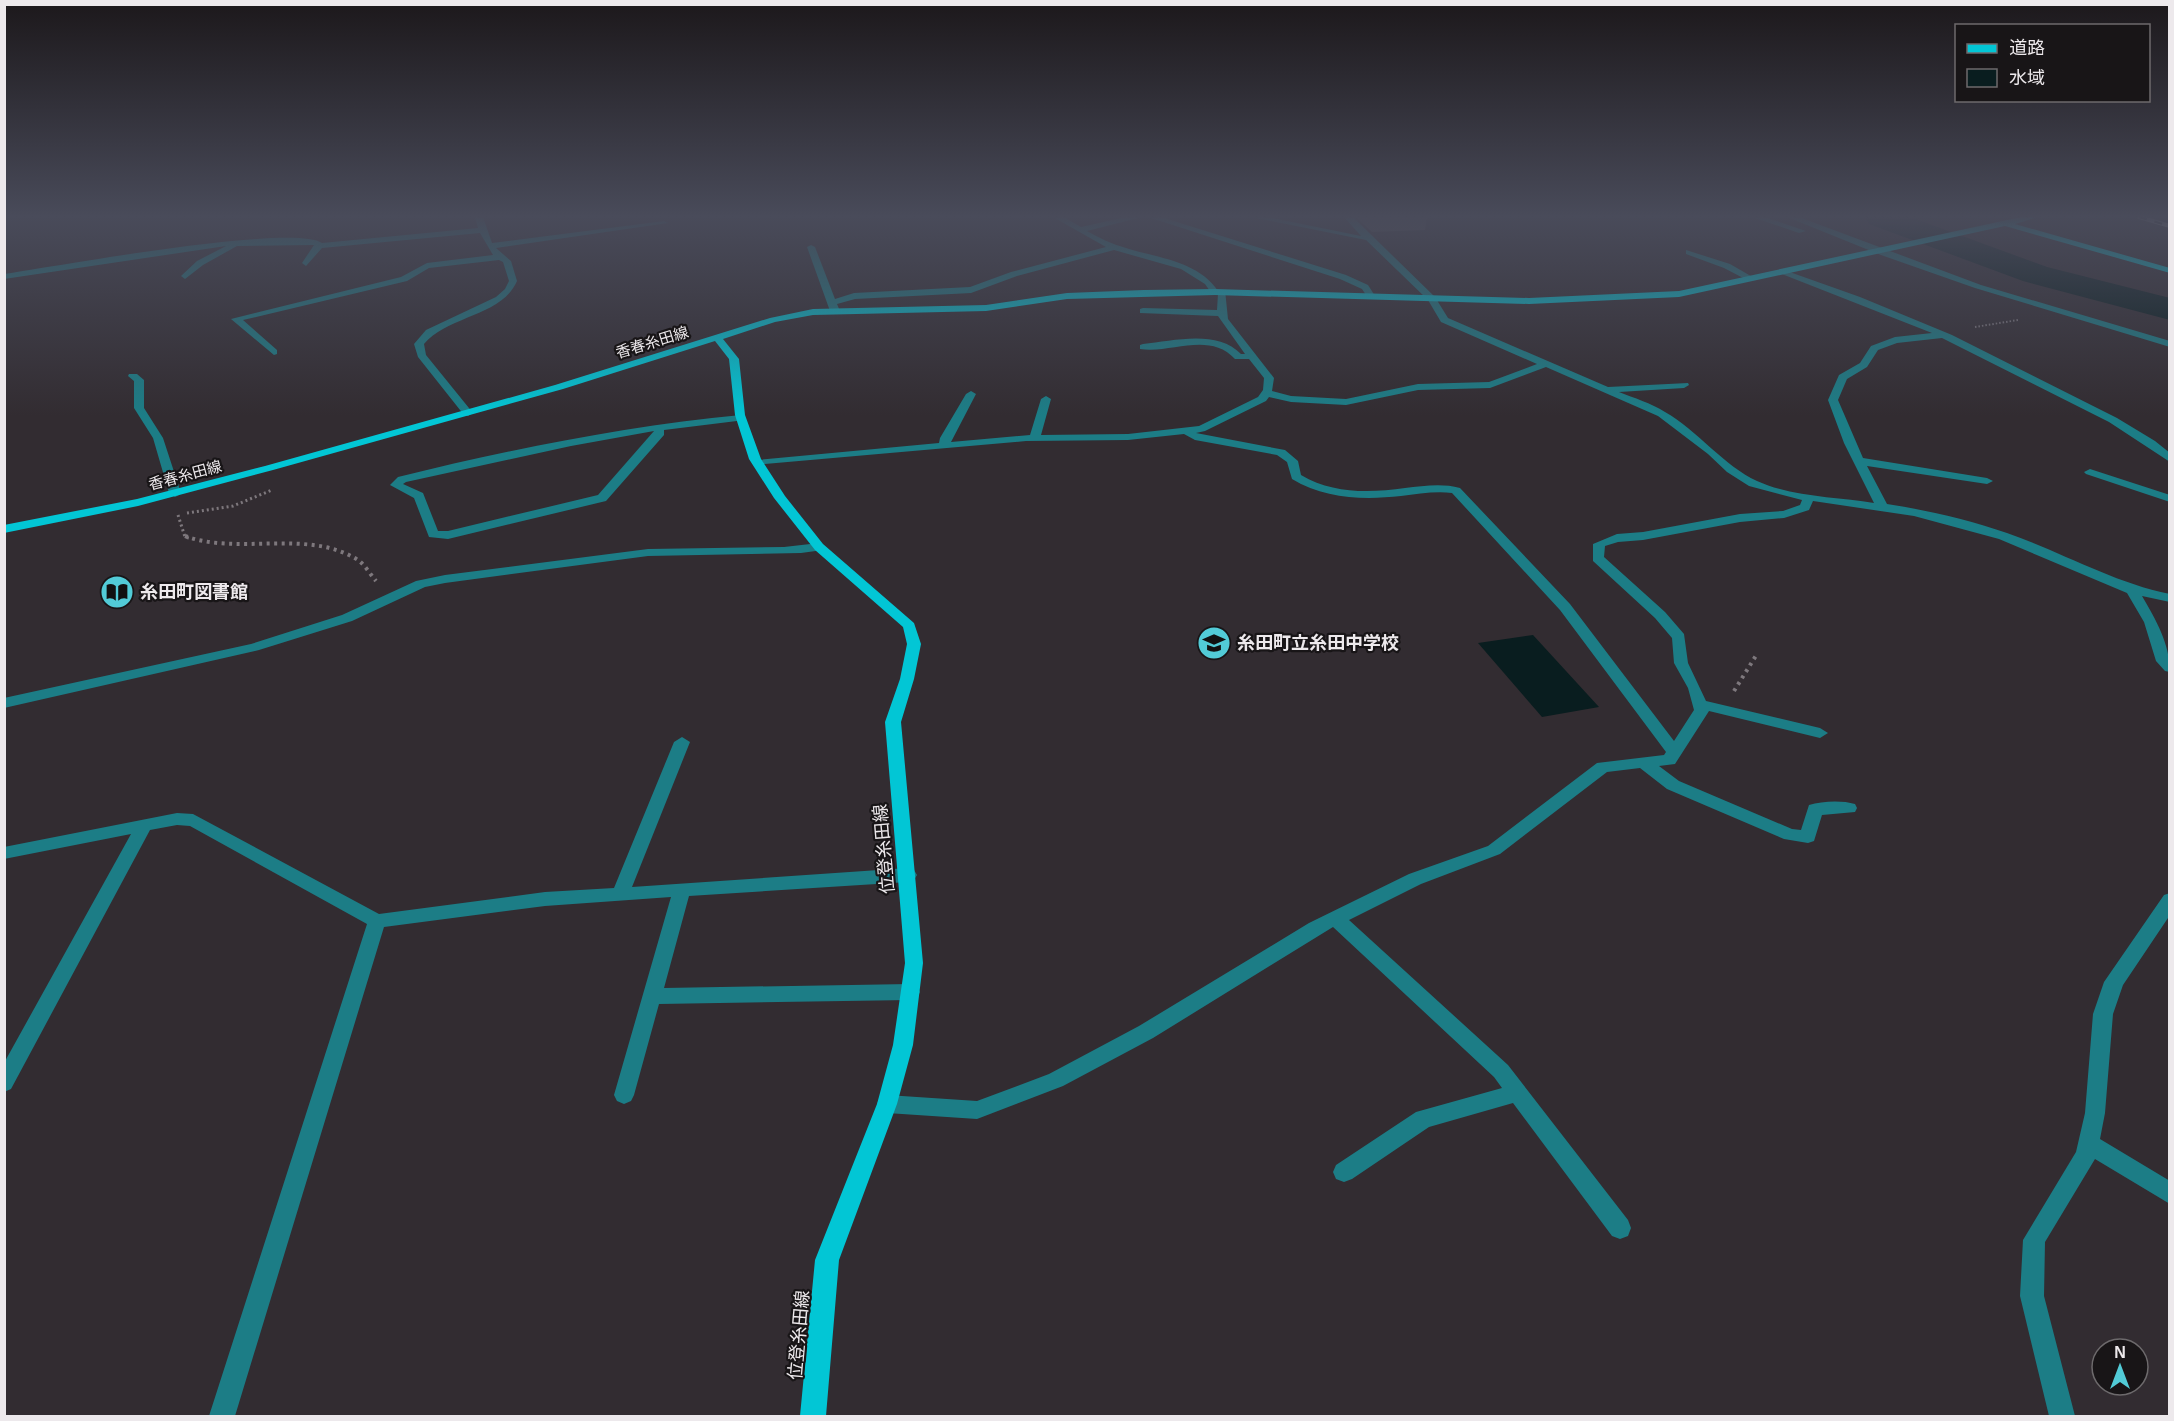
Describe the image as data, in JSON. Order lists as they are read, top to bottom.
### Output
{
  "streets": {
    "main road": ["香春糸田線", "位登糸田線"]
  },
  "crossings": [
    ["香春糸田線", "位登糸田線"]
  ],
  "places": {
    "library": ["糸田町図書館"],
    "school or university": ["糸田町立糸田中学校"]
  },
  "legend": ["道路", "水域"],
  "north": "top"
}
